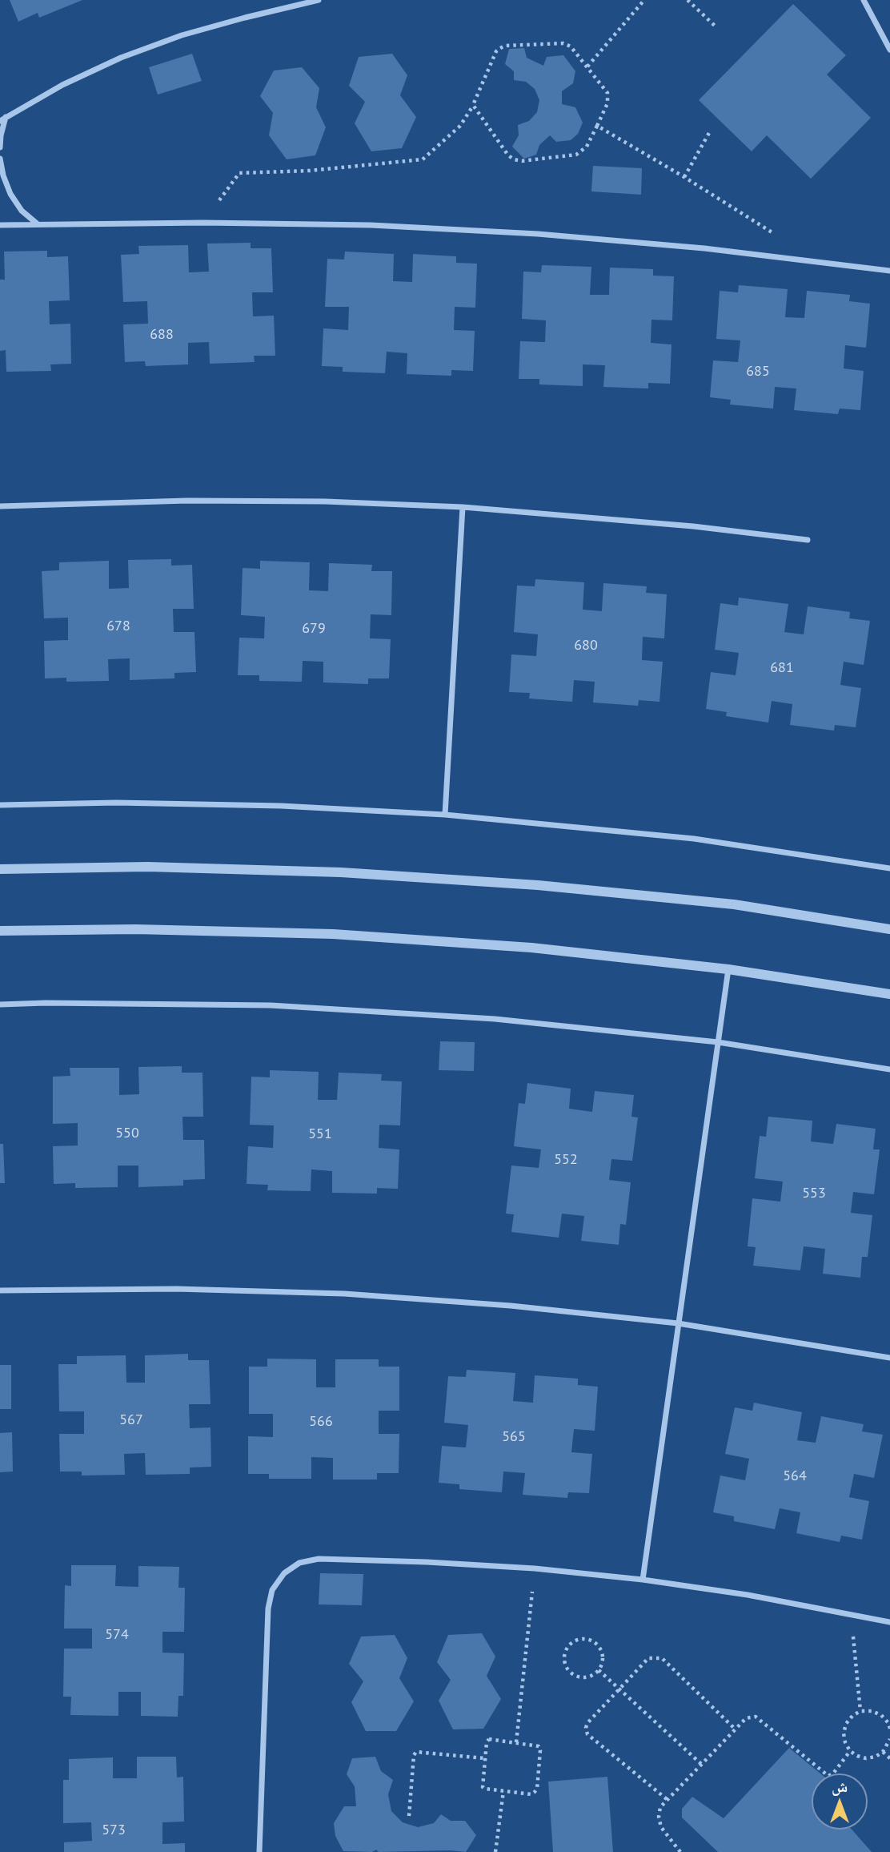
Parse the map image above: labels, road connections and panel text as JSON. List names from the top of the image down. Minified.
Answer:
{"house_numbers":["688","685","678","679","680","681","550","551","552","553","567","566","565","564","574","573"],"north":"top"}
